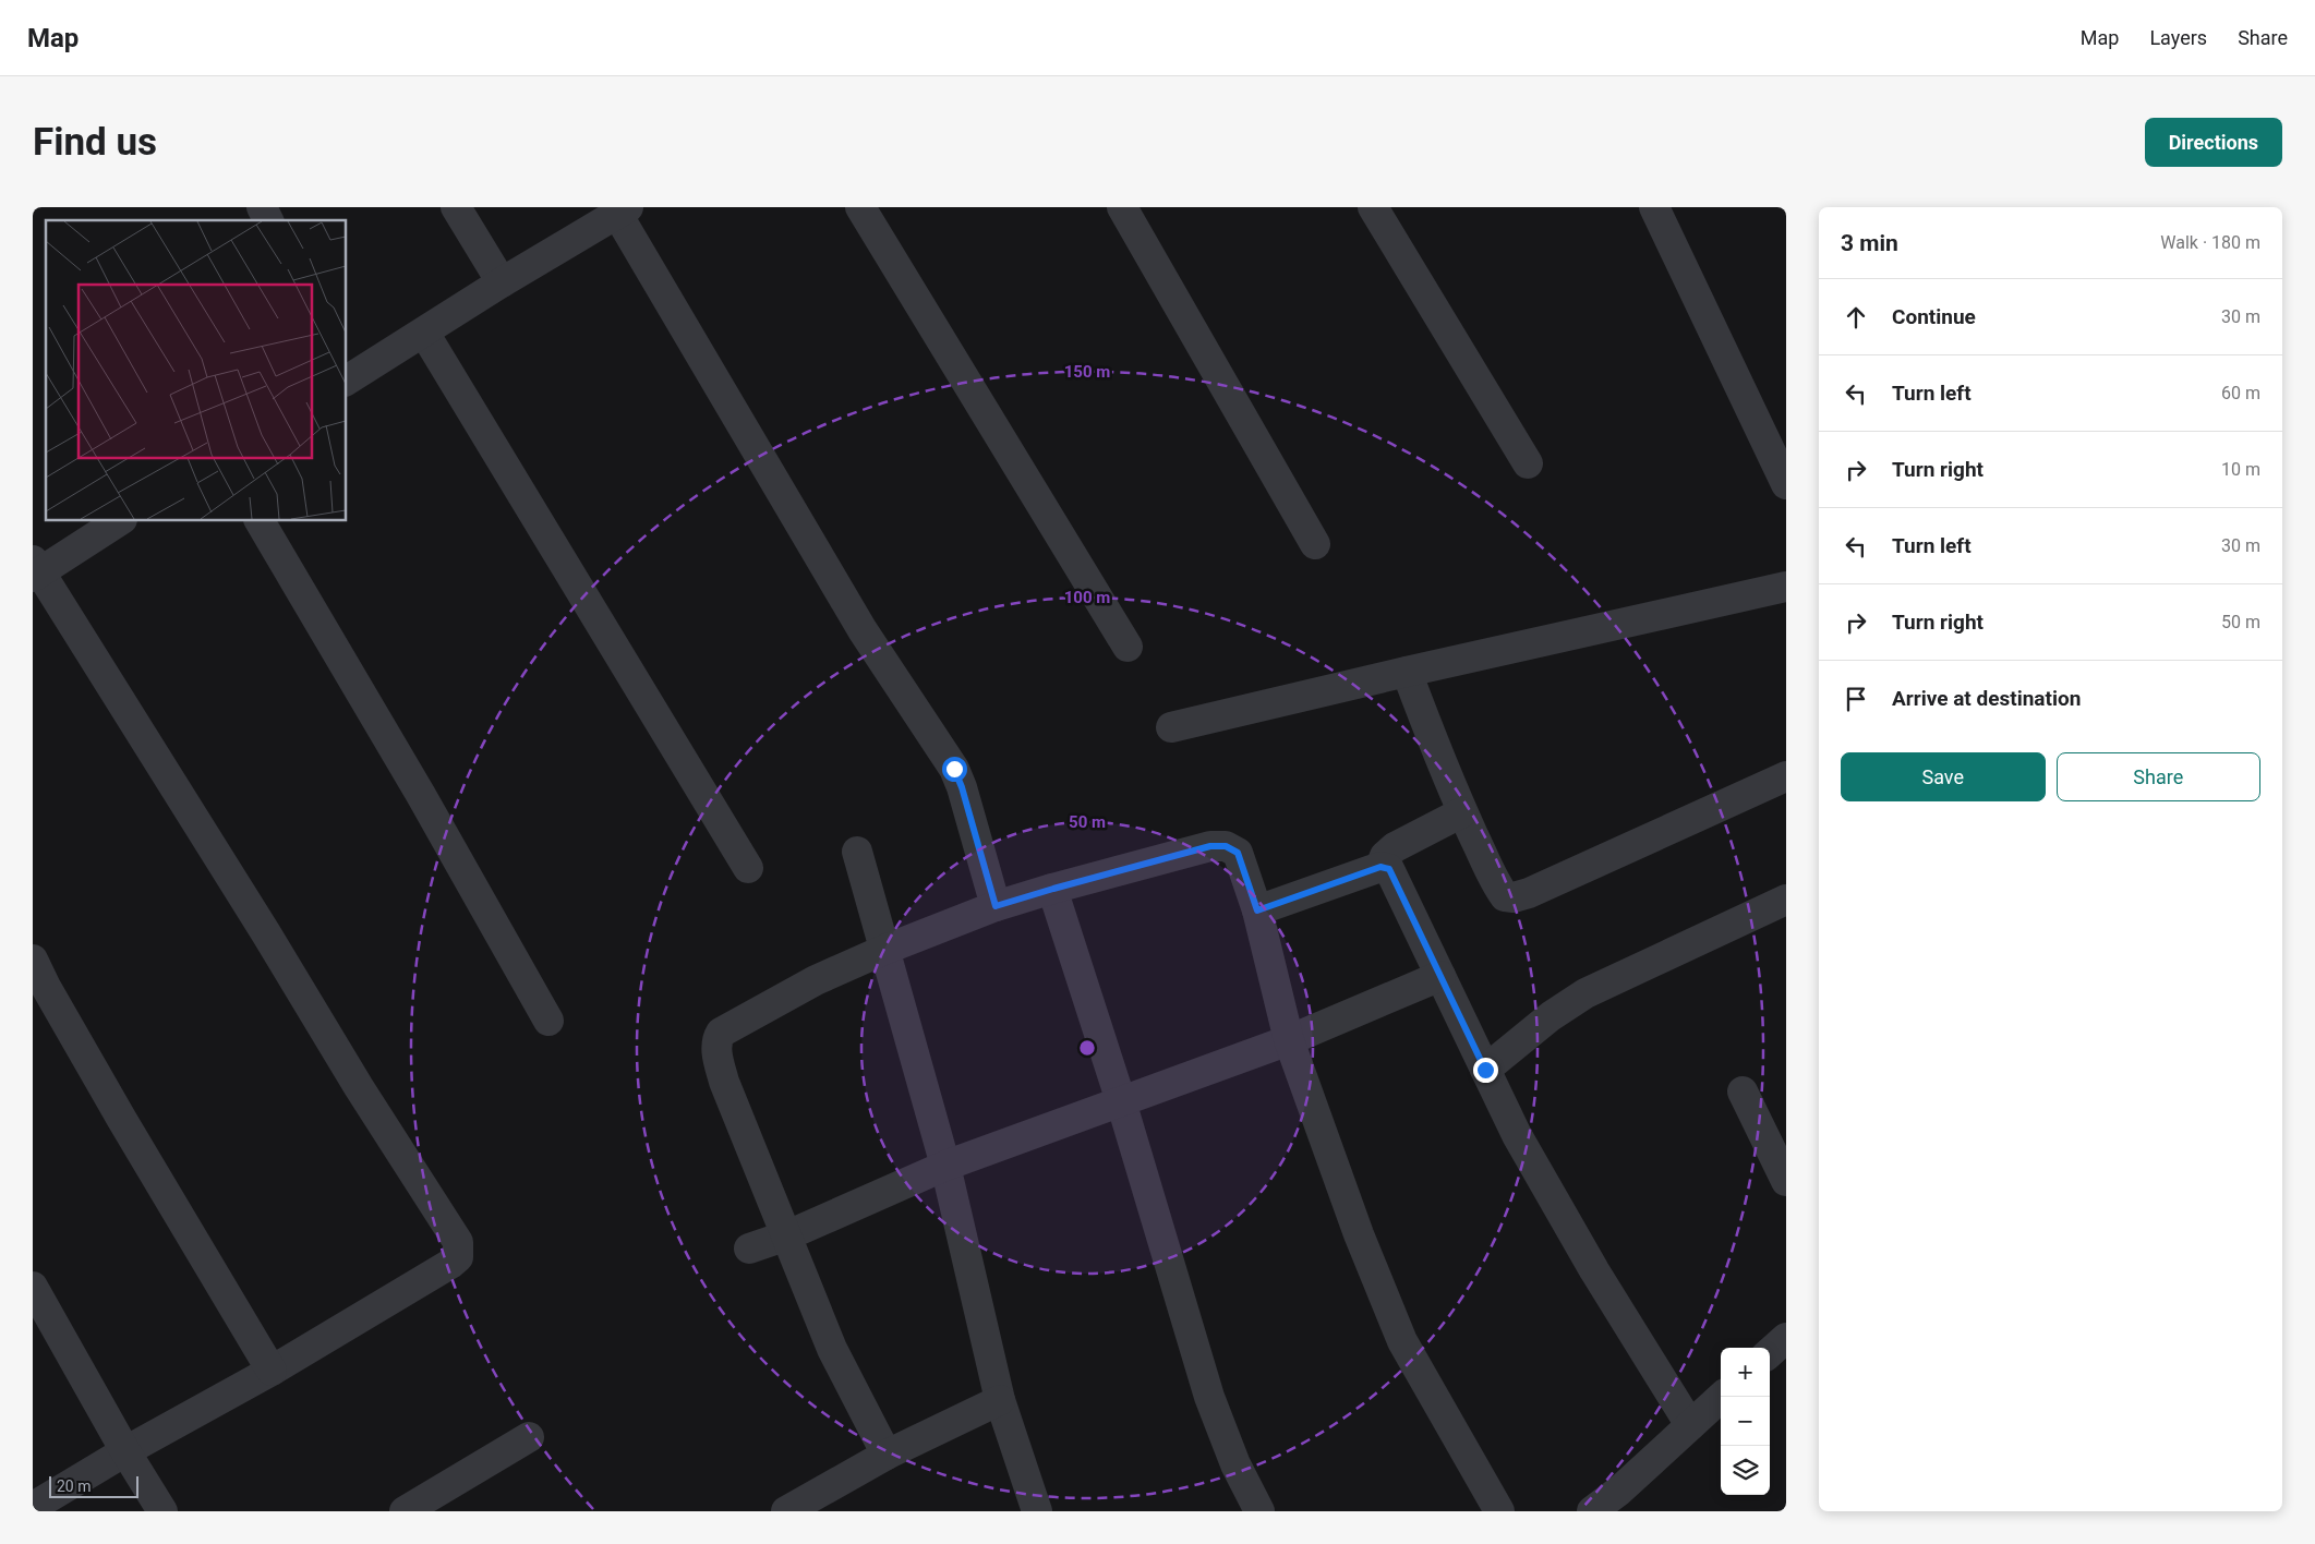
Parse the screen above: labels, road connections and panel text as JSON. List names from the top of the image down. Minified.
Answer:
{"scale_bar":"20 m","page":{"header":"Map","nav":["Map","Layers","Share"],"buttons":["Directions",["Save","Share"]],"title":"Find us","heading":["3 min","Walk · 180 m"],"list":[["Continue","30 m"],["Turn left","60 m"],["Turn right","10 m"],["Turn left","30 m"],["Turn right","50 m"],"Arrive at destination"],"map_buttons":["+","−"],"scale":"20 m"},"rings":["150 m","100 m","50 m"]}
